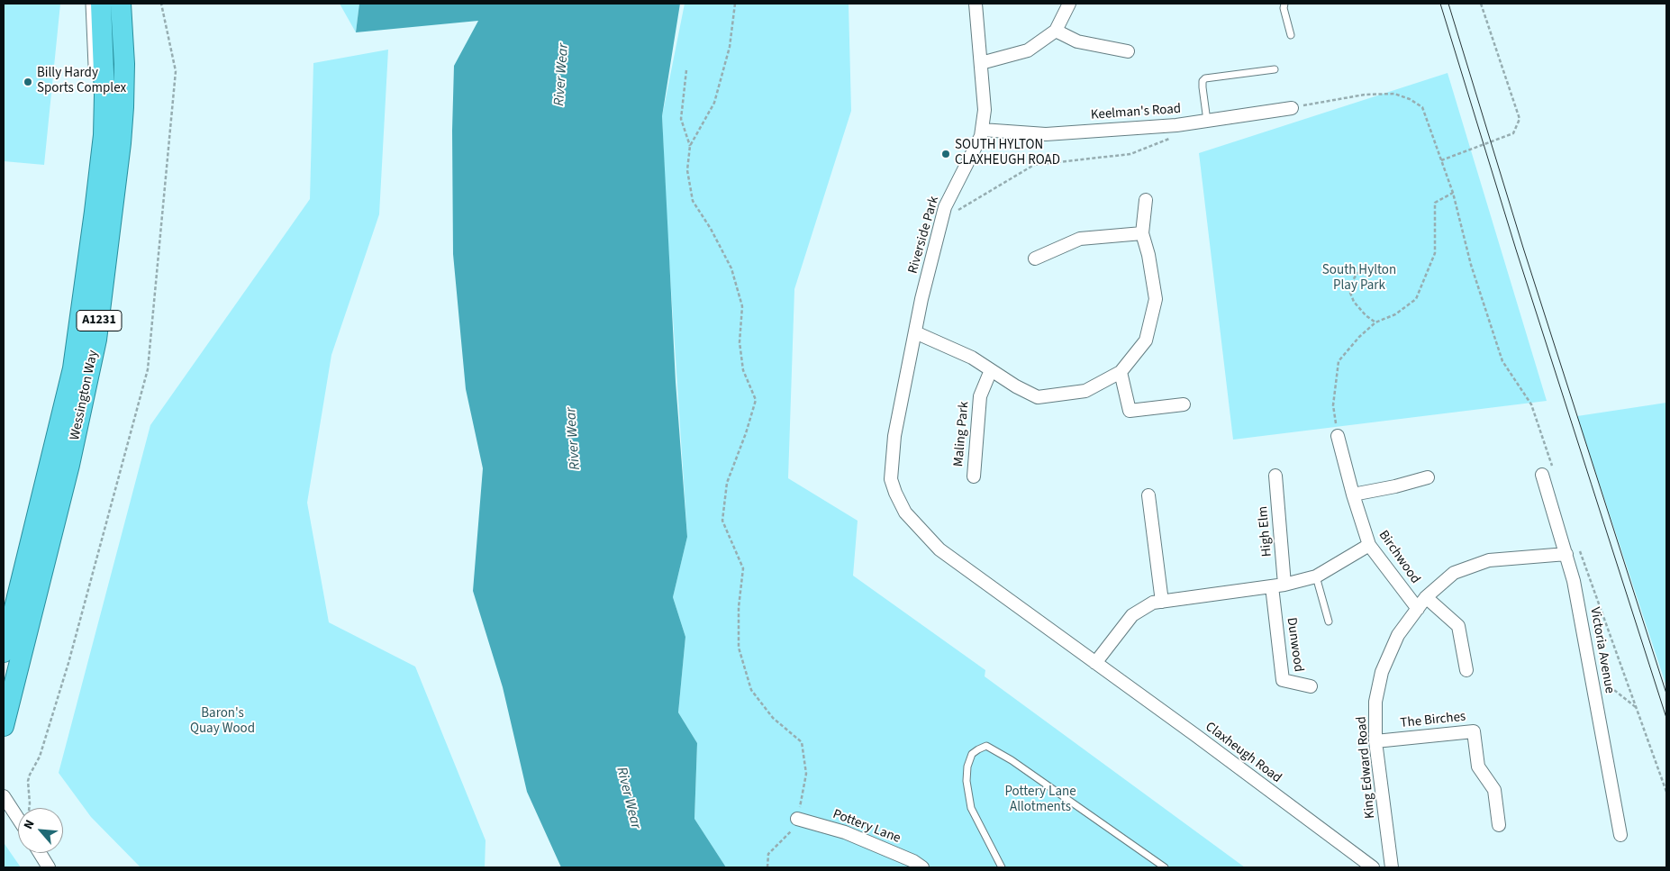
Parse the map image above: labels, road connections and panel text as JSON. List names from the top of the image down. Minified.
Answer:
{"streets":{"highway":["A1231","Wessington Way"],"street":["Keelman's Road","Riverside Park","Maling Park","High Elm","Birchwood","Dunwood","Victoria Avenue","The Birches","Claxheugh Road","King Edward Road","Pottery Lane"]},"crossings":[["Keelman's Road","Riverside Park"],["Riverside Park","Claxheugh Road"],["High Elm","Dunwood"],["Birchwood","King Edward Road"],["Victoria Avenue","King Edward Road"],["The Birches","King Edward Road"]],"water":["River Wear"],"parks":["South Hylton Play Park","Baron's Quay Wood","Pottery Lane Allotments"],"places":["Billy Hardy Sports Complex","SOUTH HYLTON CLAXHEUGH ROAD"],"north":"top left"}
